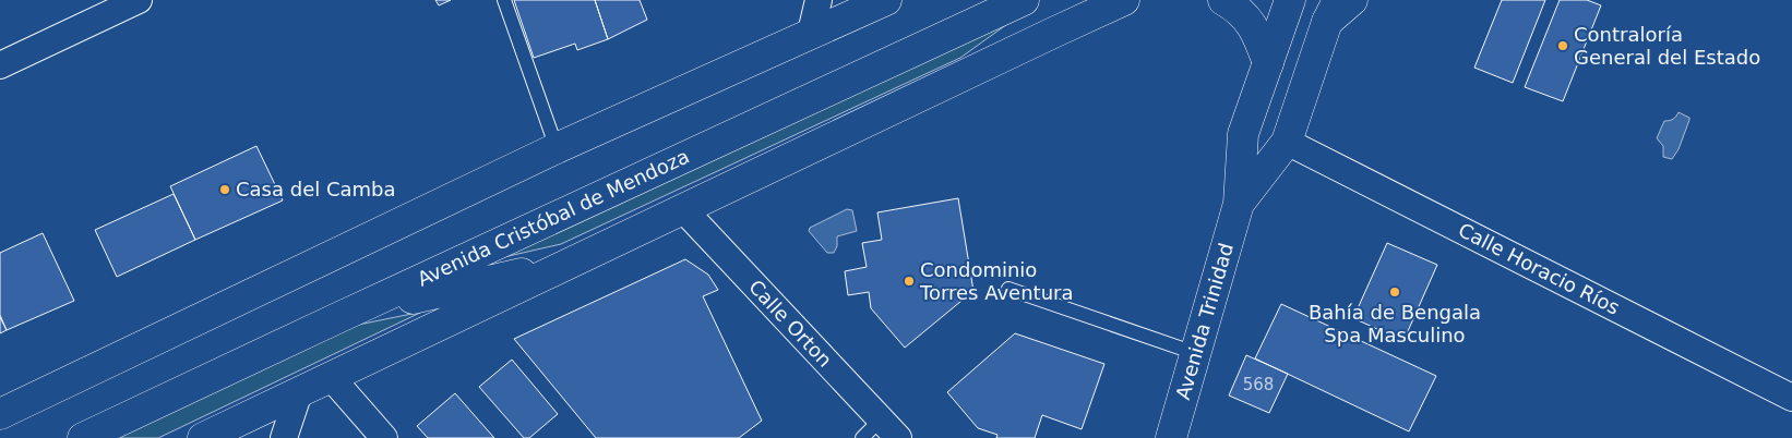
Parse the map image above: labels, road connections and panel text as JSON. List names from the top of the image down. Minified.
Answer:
{"streets":{"main road":["Avenida Cristóbal de Mendoza","Avenida Trinidad"],"street":["Calle Horacio Ríos","Calle Orton"]},"crossings":[["Calle Horacio Ríos","Avenida Trinidad"]],"places":["Contraloría General del Estado","Casa del Camba","Condominio Torres Aventura","Bahía de Bengala Spa Masculino"],"house_numbers":["568"]}
